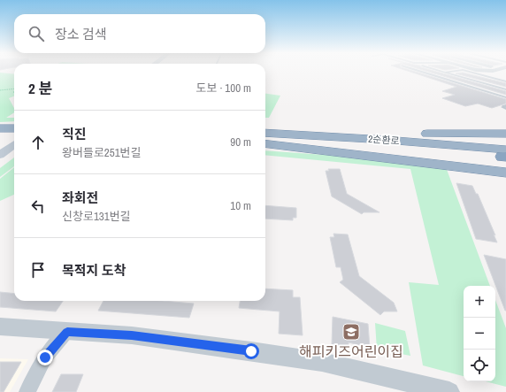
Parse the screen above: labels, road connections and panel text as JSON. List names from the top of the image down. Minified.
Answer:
{"streets":{"highway":["2순환로"]},"places":{"school or university":["해피키즈어린이집"]},"page":{"search":"장소 검색","heading":["2 분","도보 · 100 m"],"list":[["직진","왕버들로251번길","90 m"],["좌회전","신창로131번길","10 m"],"목적지 도착"],"map_buttons":["+","−"]}}
